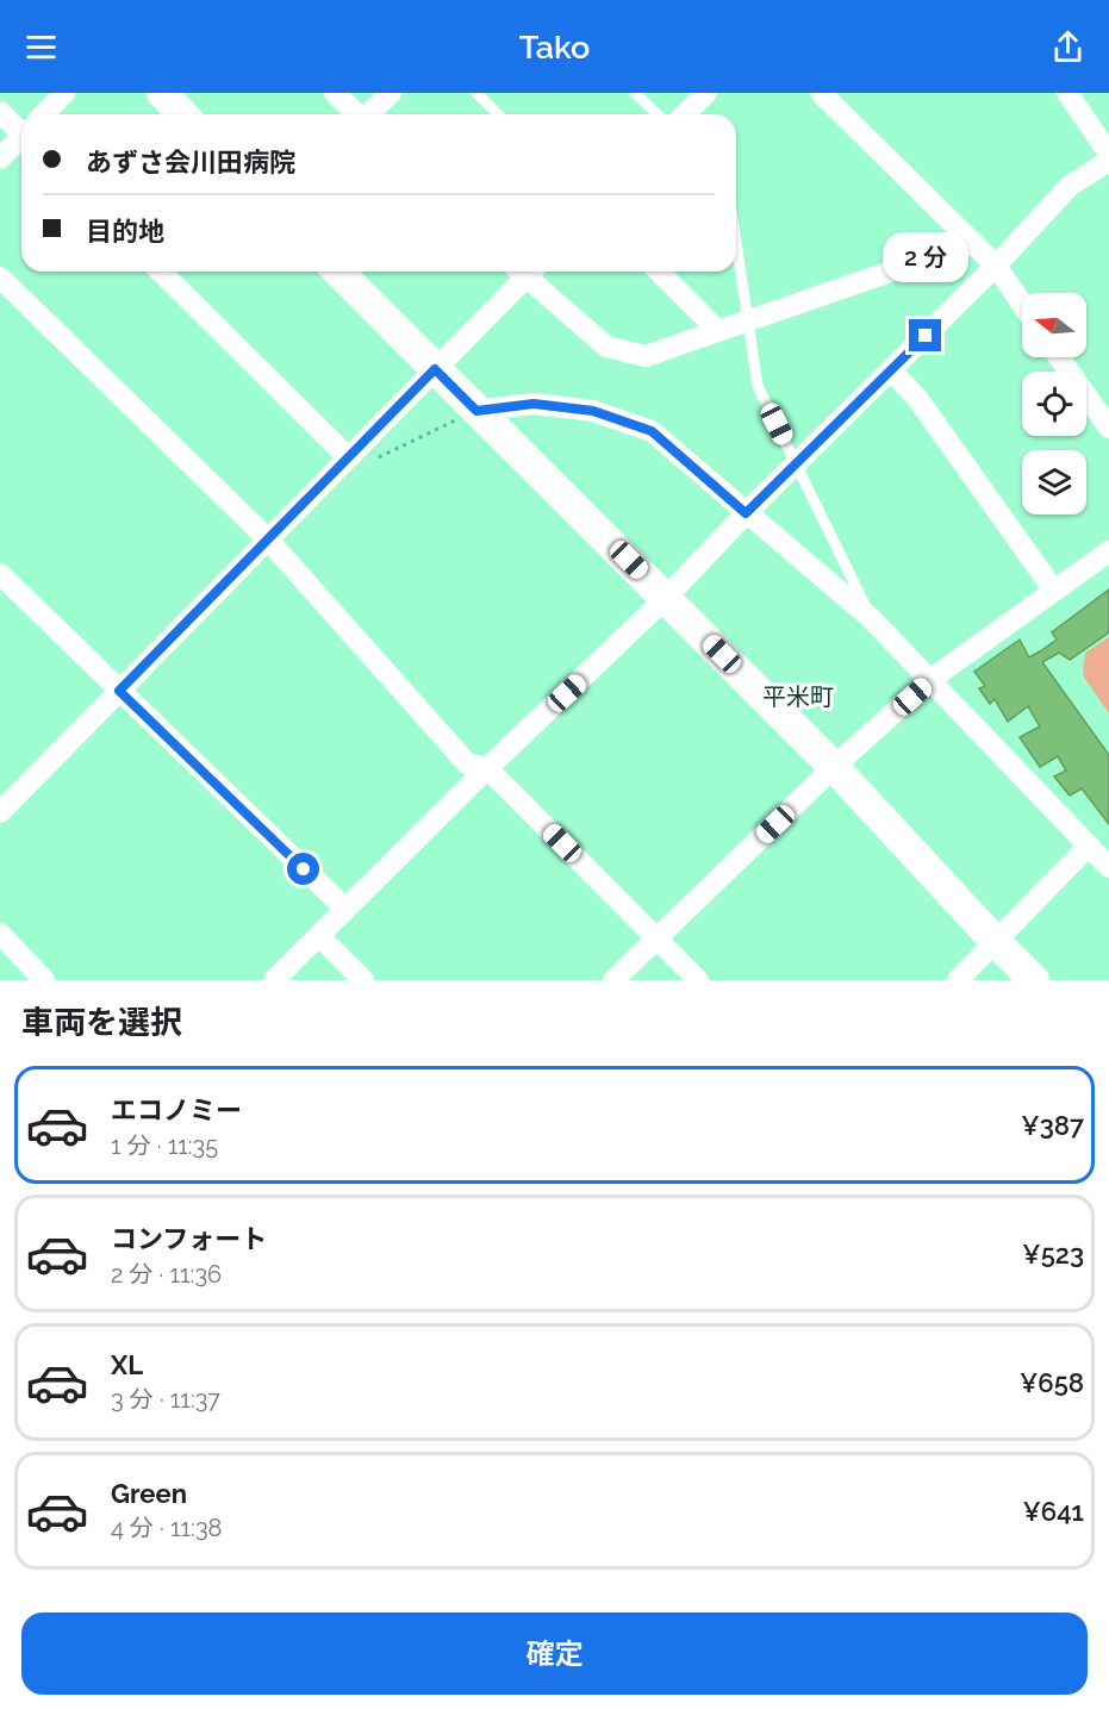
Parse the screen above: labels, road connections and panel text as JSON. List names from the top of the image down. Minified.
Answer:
{"districts":["平米町"],"north":"left","page":{"header":"Tako","banner":["あずさ会川田病院","目的地"],"bubble":"2 分","heading":"車両を選択","list":[{"name":"エコノミー","note":"1 分 · 11:35","value":"¥387"},{"name":"コンフォート","note":"2 分 · 11:36","value":"¥523"},{"name":"XL","note":"3 分 · 11:37","value":"¥658"},{"name":"Green","note":"4 分 · 11:38","value":"¥641"}],"buttons":"確定"}}
